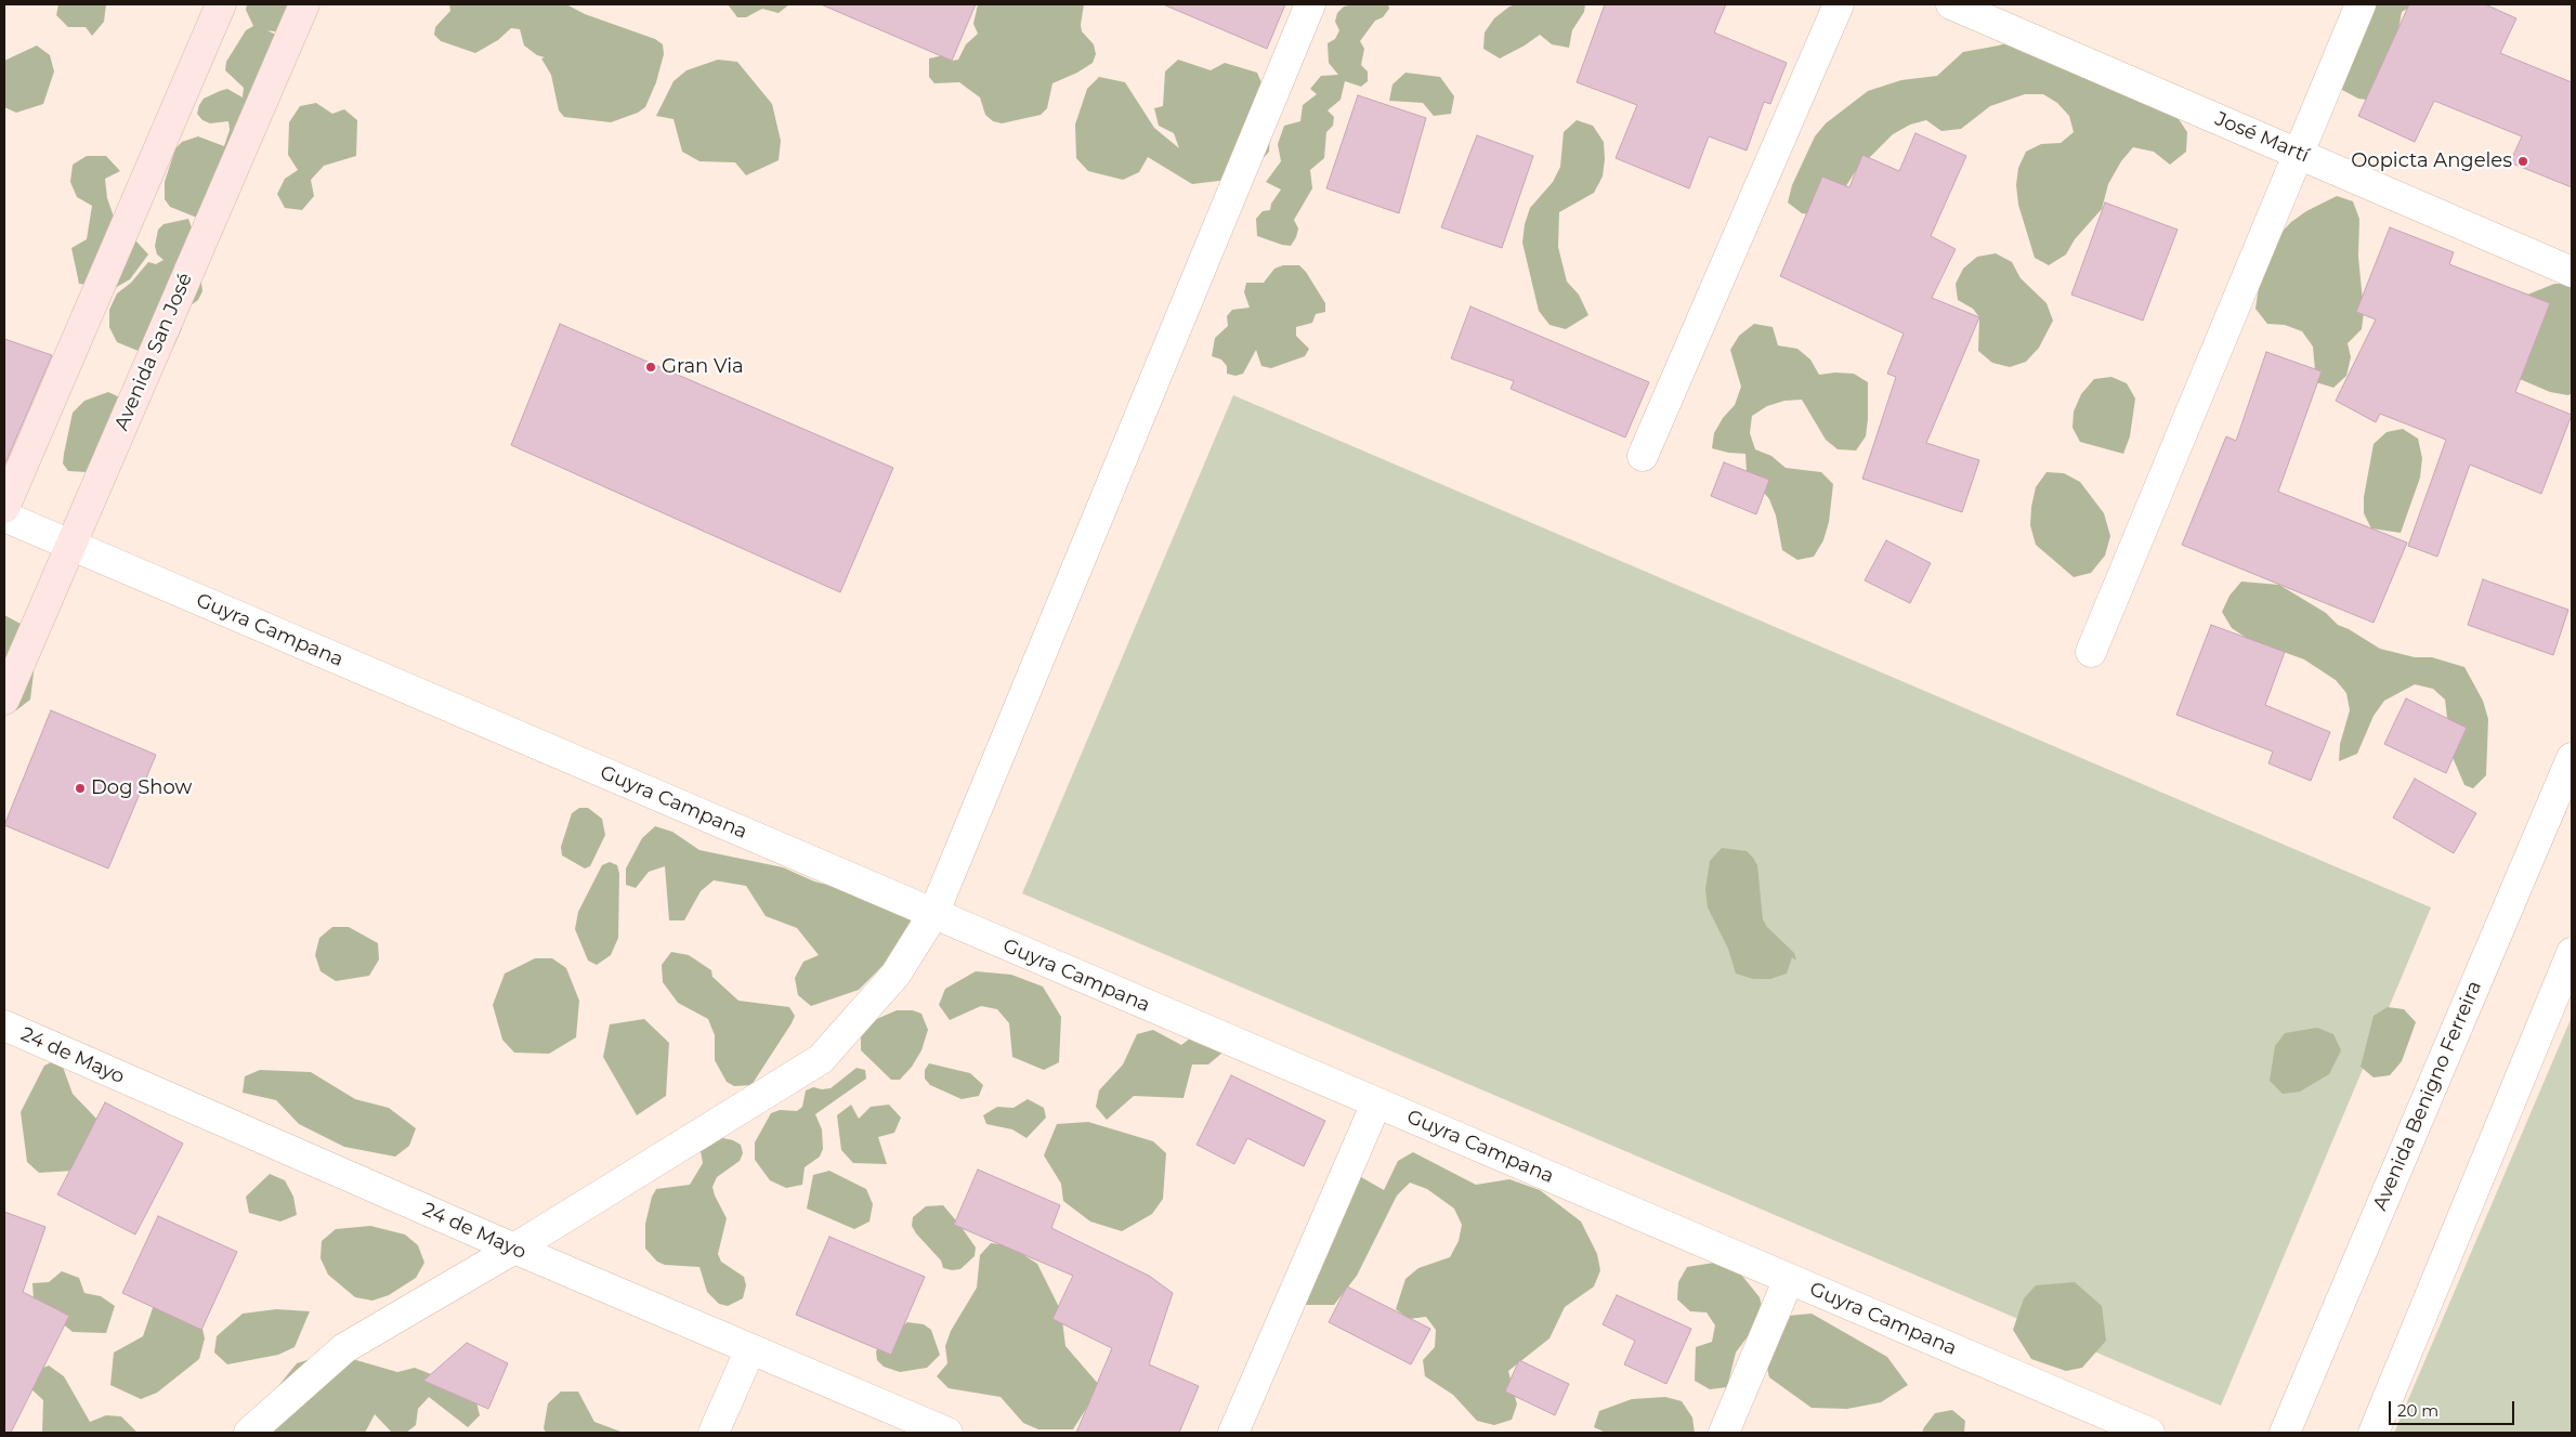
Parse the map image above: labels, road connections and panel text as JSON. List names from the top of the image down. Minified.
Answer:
{"streets":{"street":["José Martí","Avenida San José","Guyra Campana","24 de Mayo","Avenida Benigno Ferreira"]},"crossings":[["Avenida San José","Guyra Campana"]],"places":["Oopicta Angeles","Gran Via","Dog Show"],"scale_bar":"20 m"}
